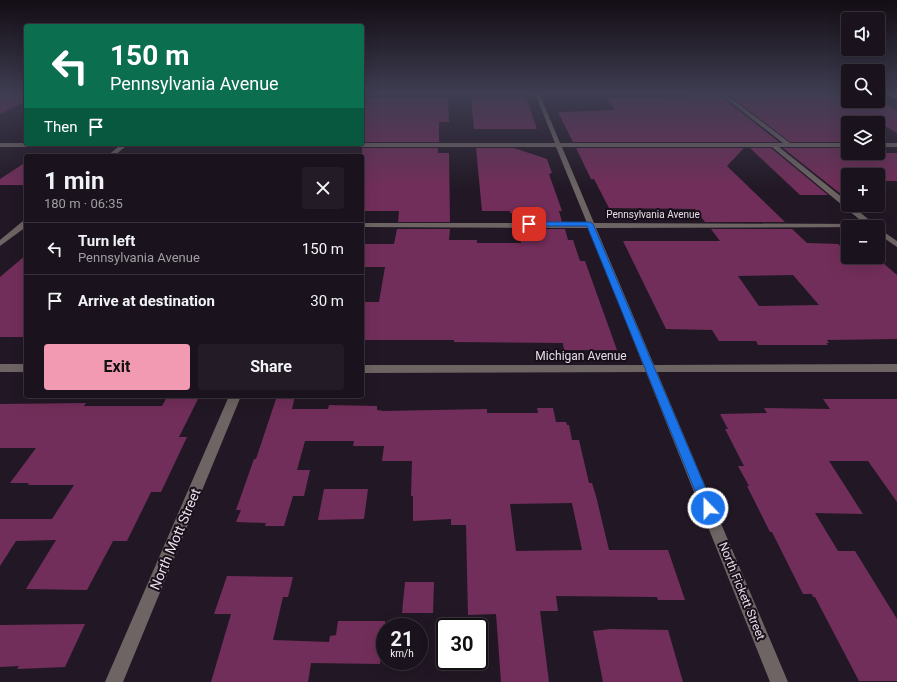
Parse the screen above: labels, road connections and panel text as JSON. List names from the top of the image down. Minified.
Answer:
{"streets":{"street":["Pennsylvania Avenue","Michigan Avenue","North Mott Street","North Fickett Street"]},"crossings":[["Pennsylvania Avenue","North Fickett Street"],["Michigan Avenue","North Fickett Street"]],"page":{"map_buttons":["+","−"],"turn":["150 m","Pennsylvania Avenue"],"then":"Then","heading":["1 min","180 m · 06:35"],"list":[{"name":"Turn left","note":"Pennsylvania Avenue","value":"150 m"},{"name":"Arrive at destination","value":"30 m"}],"buttons":["Exit","Share"],"speed":"21 km/h","limit":"30"}}
